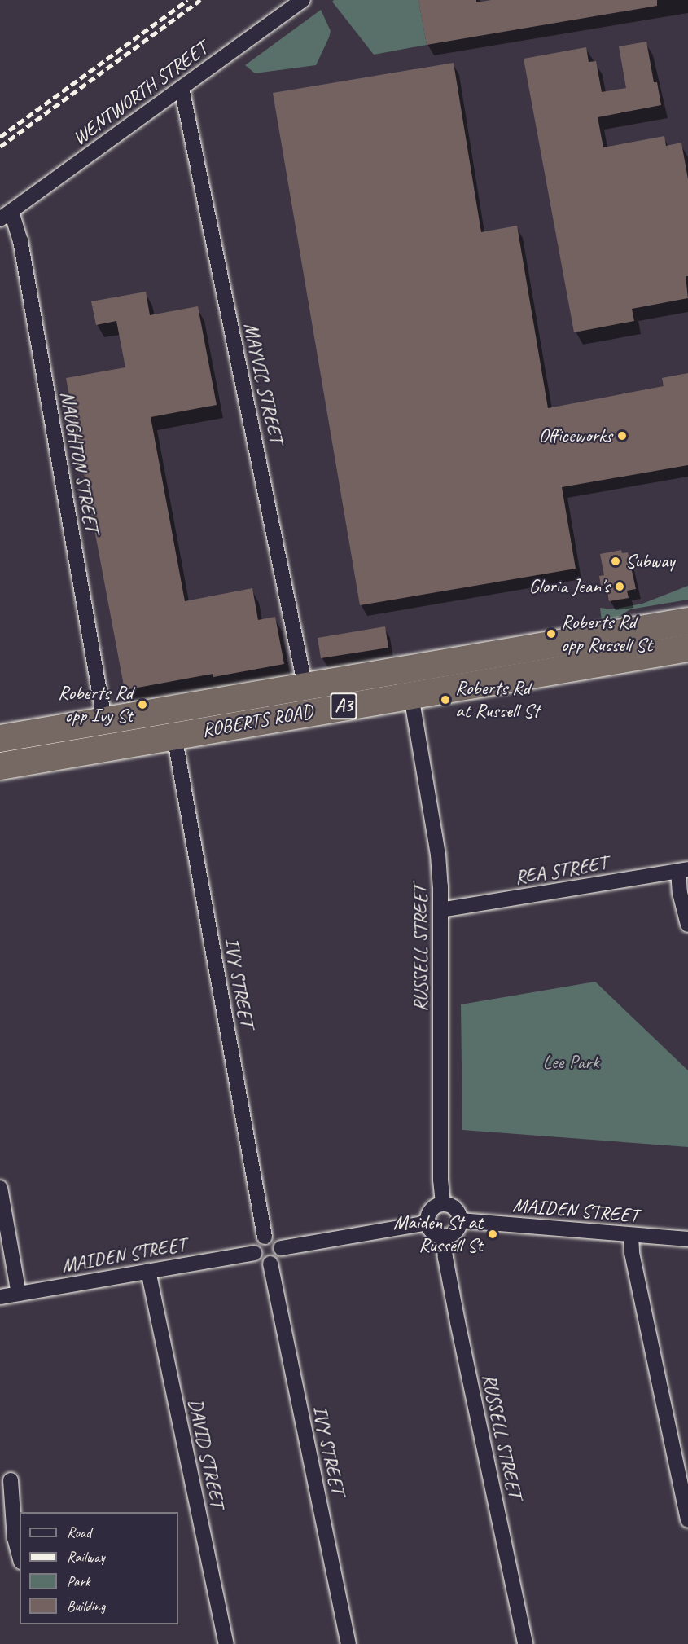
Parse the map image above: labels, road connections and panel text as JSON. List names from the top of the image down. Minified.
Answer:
{"streets":{"highway":["A3","ROBERTS ROAD"],"street":["WENTWORTH STREET","MAYVIC STREET","NAUGHTON STREET","REA STREET","RUSSELL STREET","IVY STREET","MAIDEN STREET","DAVID STREET"]},"crossings":[["WENTWORTH STREET","MAYVIC STREET"],["WENTWORTH STREET","NAUGHTON STREET"],["MAYVIC STREET","ROBERTS ROAD"],["NAUGHTON STREET","ROBERTS ROAD"],["ROBERTS ROAD","RUSSELL STREET"],["ROBERTS ROAD","IVY STREET"],["REA STREET","RUSSELL STREET"],["RUSSELL STREET","MAIDEN STREET"],["IVY STREET","MAIDEN STREET"],["MAIDEN STREET","DAVID STREET"]],"parks":["Lee Park"],"places":["Officeworks","Subway","Gloria Jean's","Roberts Rd opp Russell St","Roberts Rd at Russell St","Roberts Rd opp Ivy St","Maiden St at Russell St"],"legend":["Road","Railway","Park","Building"]}
